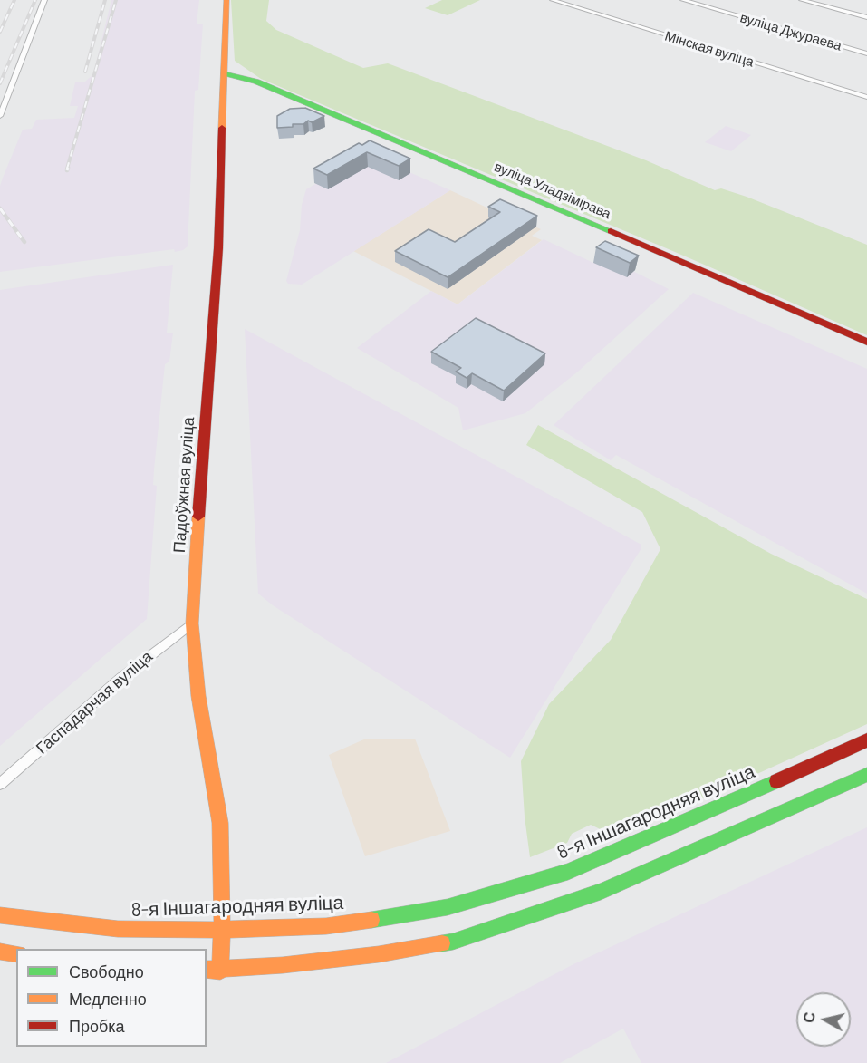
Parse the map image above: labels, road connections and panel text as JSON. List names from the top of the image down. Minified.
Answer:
{"streets":{"main road":["вуліца Уладзімірава","Падоўжная вуліца","8-я Іншагародняя вуліца"],"street":["вуліца Джураева","Мінская вуліца","Гаспадарчая вуліца"]},"crossings":[["вуліца Уладзімірава","Падоўжная вуліца"],["Падоўжная вуліца","Гаспадарчая вуліца"],["Падоўжная вуліца","8-я Іншагародняя вуліца"]],"legend":["Свободно","Медленно","Пробка"],"north":"left"}
